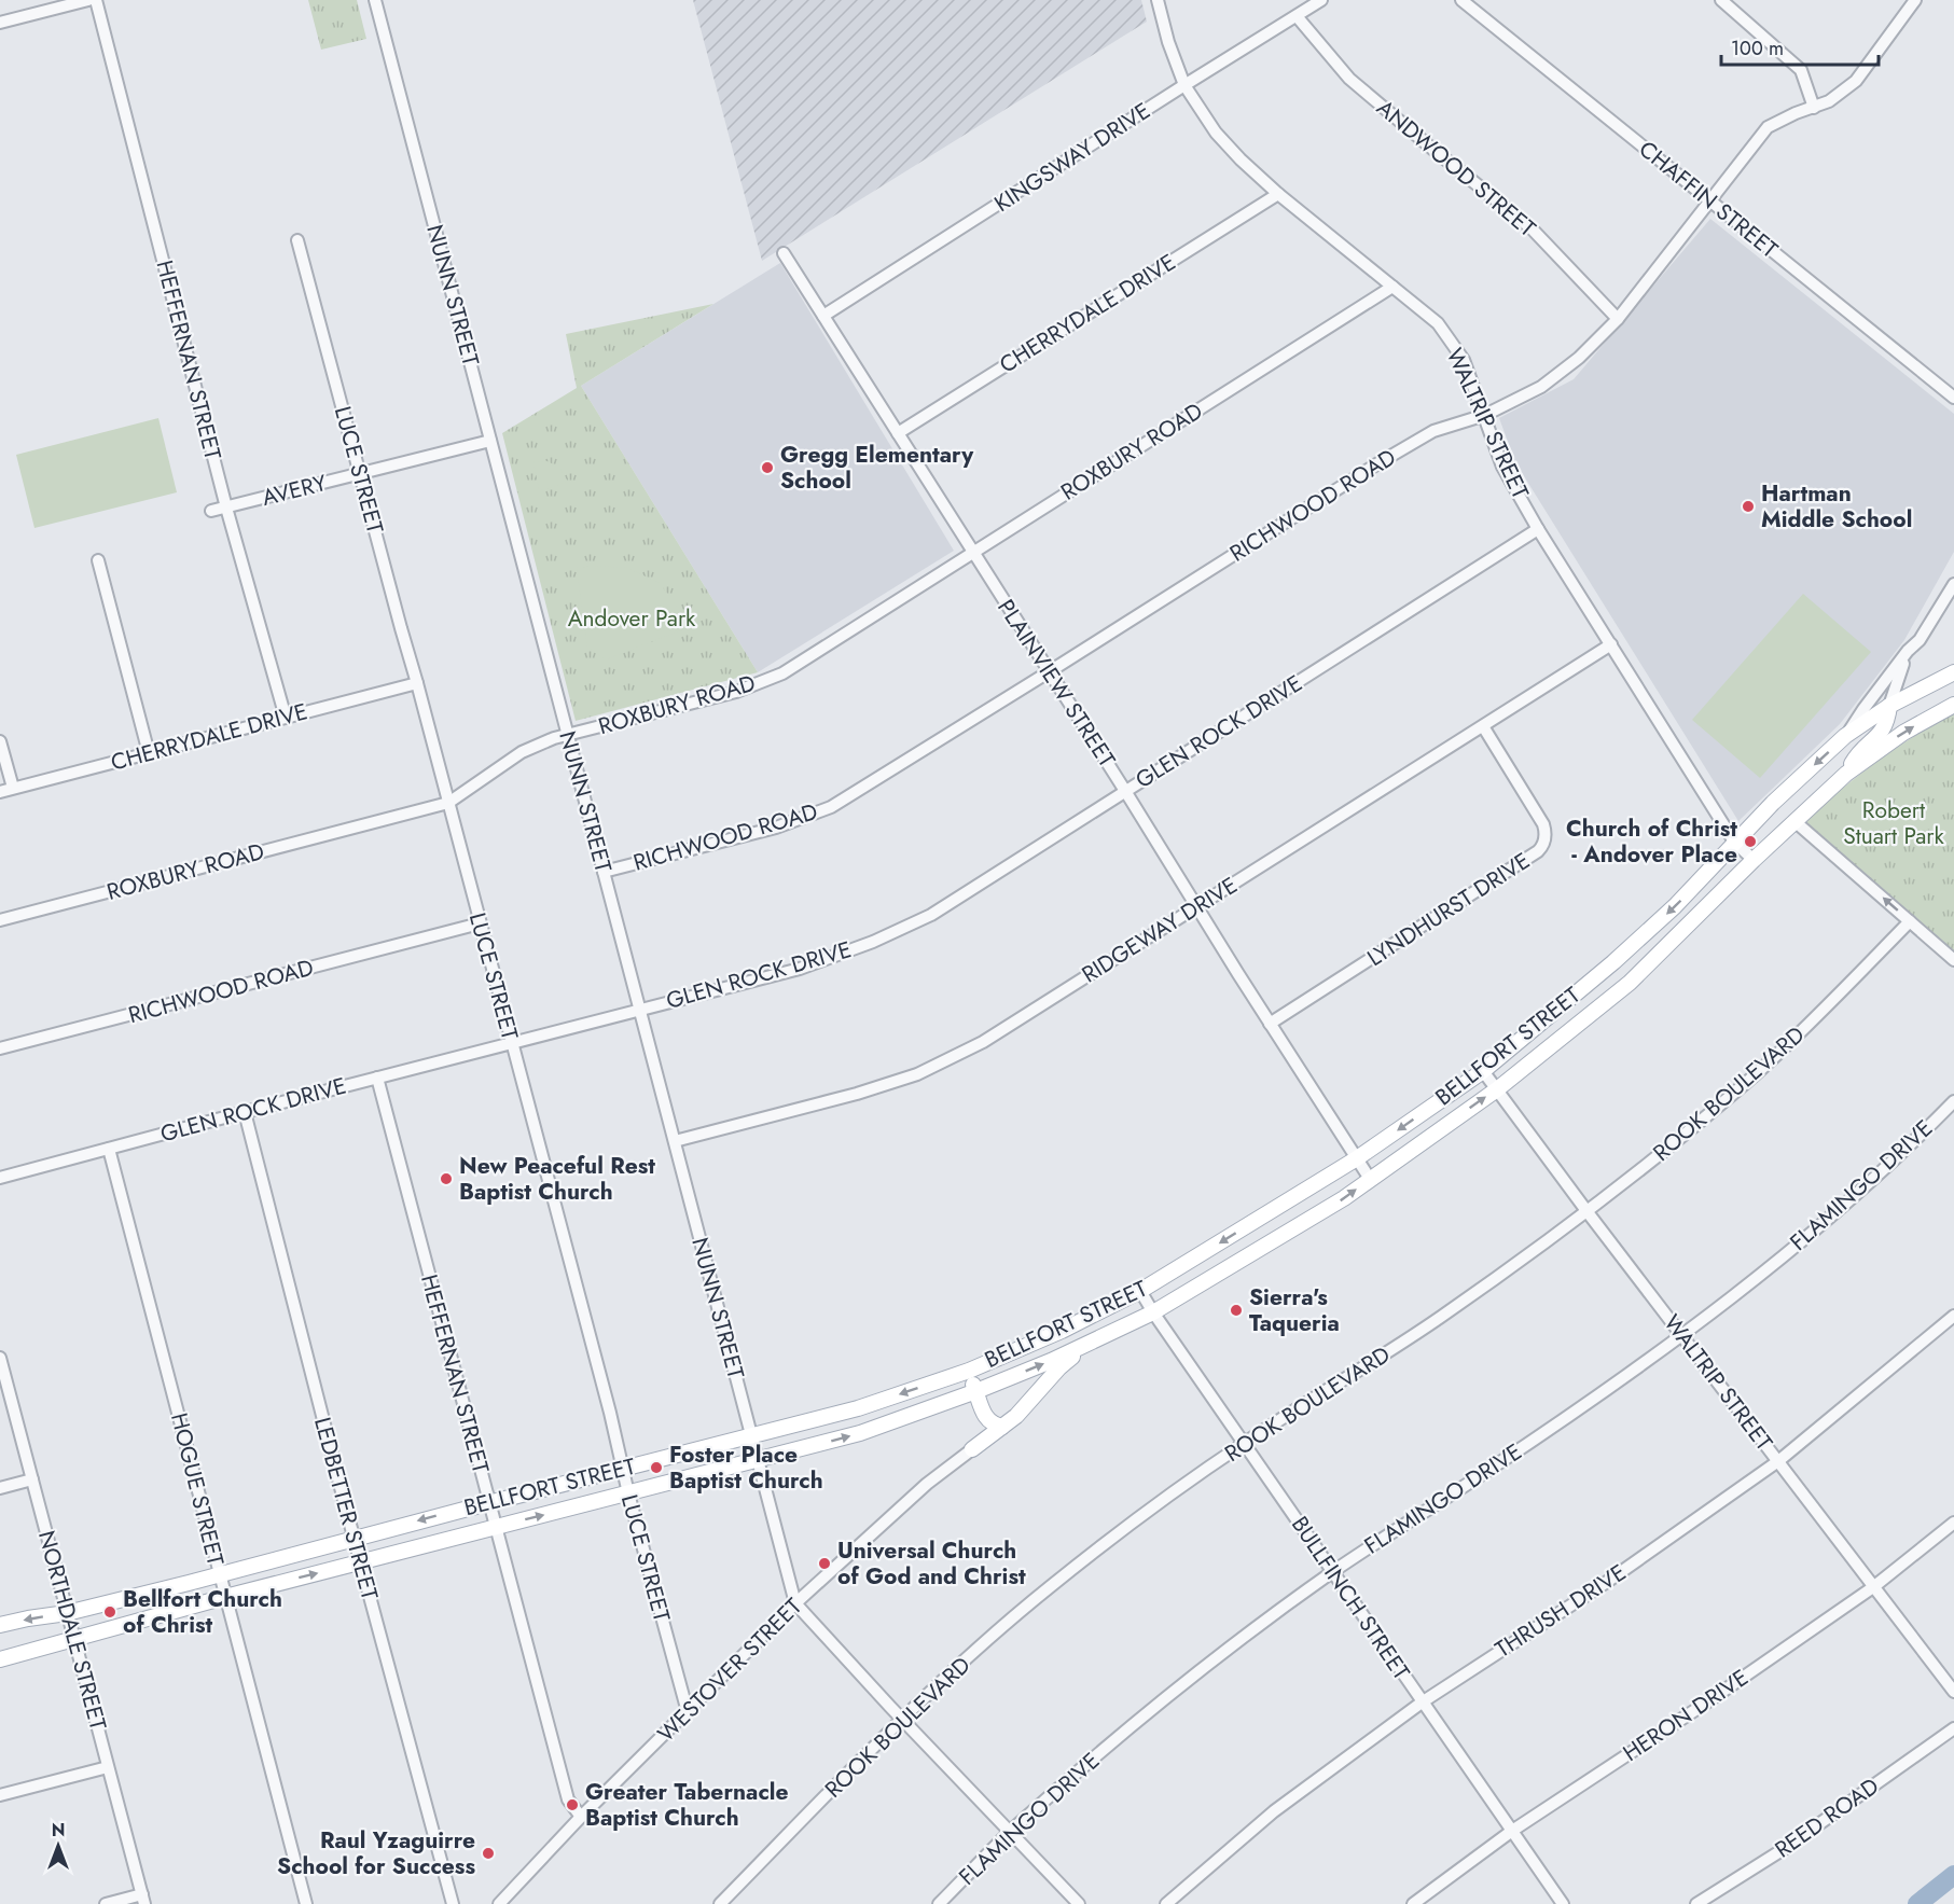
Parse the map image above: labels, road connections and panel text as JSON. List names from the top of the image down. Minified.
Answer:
{"streets":{"main road":["BELLFORT STREET"],"street":["KINGSWAY DRIVE","ANDWOOD STREET","CHAFFIN STREET","NUNN STREET","CHERRYDALE DRIVE","HEFFERNAN STREET","WALTRIP STREET","ROXBURY ROAD","LUCE STREET","AVERY","RICHWOOD ROAD","PLAINVIEW STREET","GLEN ROCK DRIVE","LYNDHURST DRIVE","RIDGEWAY DRIVE","ROOK BOULEVARD","FLAMINGO DRIVE","HOGUE STREET","LEDBETTER STREET","BULLFINCH STREET","THRUSH DRIVE","NORTHDALE STREET","WESTOVER STREET","HERON DRIVE","REED ROAD"]},"crossings":[["KINGSWAY DRIVE","ANDWOOD STREET"],["KINGSWAY DRIVE","WALTRIP STREET"],["KINGSWAY DRIVE","PLAINVIEW STREET"],["ANDWOOD STREET","RICHWOOD ROAD"],["CHAFFIN STREET","RICHWOOD ROAD"],["NUNN STREET","ROXBURY ROAD"],["NUNN STREET","AVERY"],["NUNN STREET","RICHWOOD ROAD"],["NUNN STREET","GLEN ROCK DRIVE"],["NUNN STREET","RIDGEWAY DRIVE"],["NUNN STREET","BELLFORT STREET"],["NUNN STREET","WESTOVER STREET"],["CHERRYDALE DRIVE","HEFFERNAN STREET"],["CHERRYDALE DRIVE","WALTRIP STREET"],["CHERRYDALE DRIVE","LUCE STREET"],["CHERRYDALE DRIVE","PLAINVIEW STREET"],["HEFFERNAN STREET","AVERY"],["HEFFERNAN STREET","GLEN ROCK DRIVE"],["HEFFERNAN STREET","BELLFORT STREET"],["HEFFERNAN STREET","WESTOVER STREET"],["WALTRIP STREET","ROXBURY ROAD"],["WALTRIP STREET","RICHWOOD ROAD"],["WALTRIP STREET","GLEN ROCK DRIVE"],["WALTRIP STREET","RIDGEWAY DRIVE"],["WALTRIP STREET","BELLFORT STREET"],["WALTRIP STREET","ROOK BOULEVARD"],["WALTRIP STREET","FLAMINGO DRIVE"],["WALTRIP STREET","THRUSH DRIVE"],["WALTRIP STREET","HERON DRIVE"],["ROXBURY ROAD","LUCE STREET"],["ROXBURY ROAD","PLAINVIEW STREET"],["LUCE STREET","AVERY"],["LUCE STREET","RICHWOOD ROAD"],["LUCE STREET","GLEN ROCK DRIVE"],["LUCE STREET","BELLFORT STREET"],["LUCE STREET","WESTOVER STREET"],["RICHWOOD ROAD","PLAINVIEW STREET"],["PLAINVIEW STREET","GLEN ROCK DRIVE"],["PLAINVIEW STREET","LYNDHURST DRIVE"],["PLAINVIEW STREET","RIDGEWAY DRIVE"],["PLAINVIEW STREET","BELLFORT STREET"],["GLEN ROCK DRIVE","HOGUE STREET"],["GLEN ROCK DRIVE","LEDBETTER STREET"],["LYNDHURST DRIVE","RIDGEWAY DRIVE"],["BELLFORT STREET","HOGUE STREET"],["BELLFORT STREET","LEDBETTER STREET"],["BELLFORT STREET","BULLFINCH STREET"],["BELLFORT STREET","NORTHDALE STREET"],["ROOK BOULEVARD","BULLFINCH STREET"],["FLAMINGO DRIVE","BULLFINCH STREET"],["BULLFINCH STREET","THRUSH DRIVE"],["BULLFINCH STREET","HERON DRIVE"]],"parks":["Andover Park","Robert Stuart Park"],"places":["Gregg Elementary School","Hartman Middle School","Church of Christ - Andover Place","New Peaceful Rest Baptist Church","Sierra's Taqueria","Foster Place Baptist Church","Universal Church of God and Christ","Bellfort Church of Christ","Greater Tabernacle Baptist Church","Raul Yzaguirre School for Success"],"scale_bar":"100 m","north":"top"}
